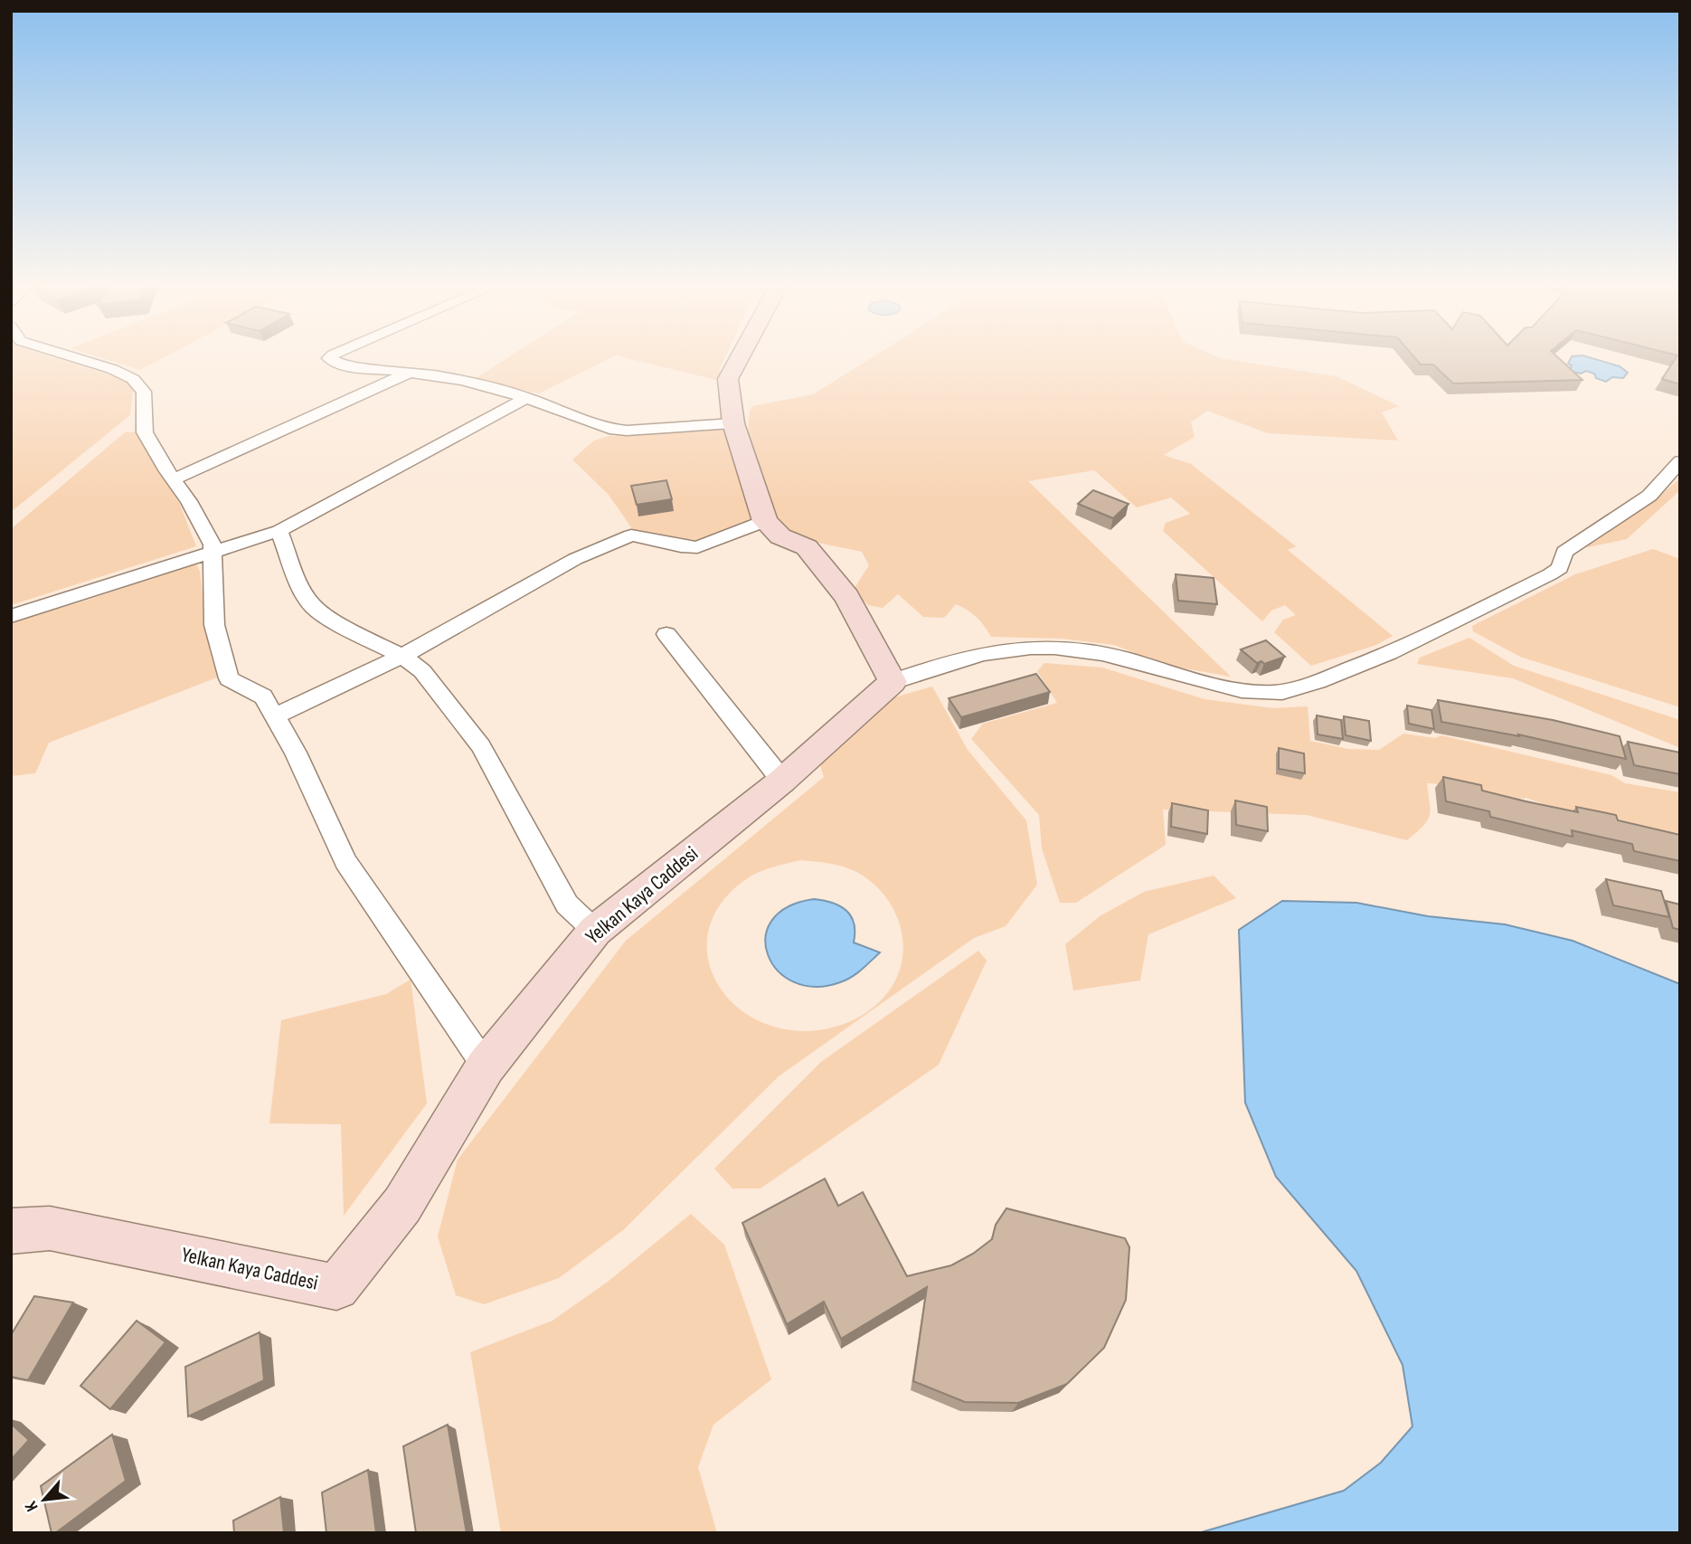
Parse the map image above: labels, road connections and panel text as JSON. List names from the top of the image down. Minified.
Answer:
{"streets":{"street":["Yelkan Kaya Caddesi"]},"north":"bottom left"}
